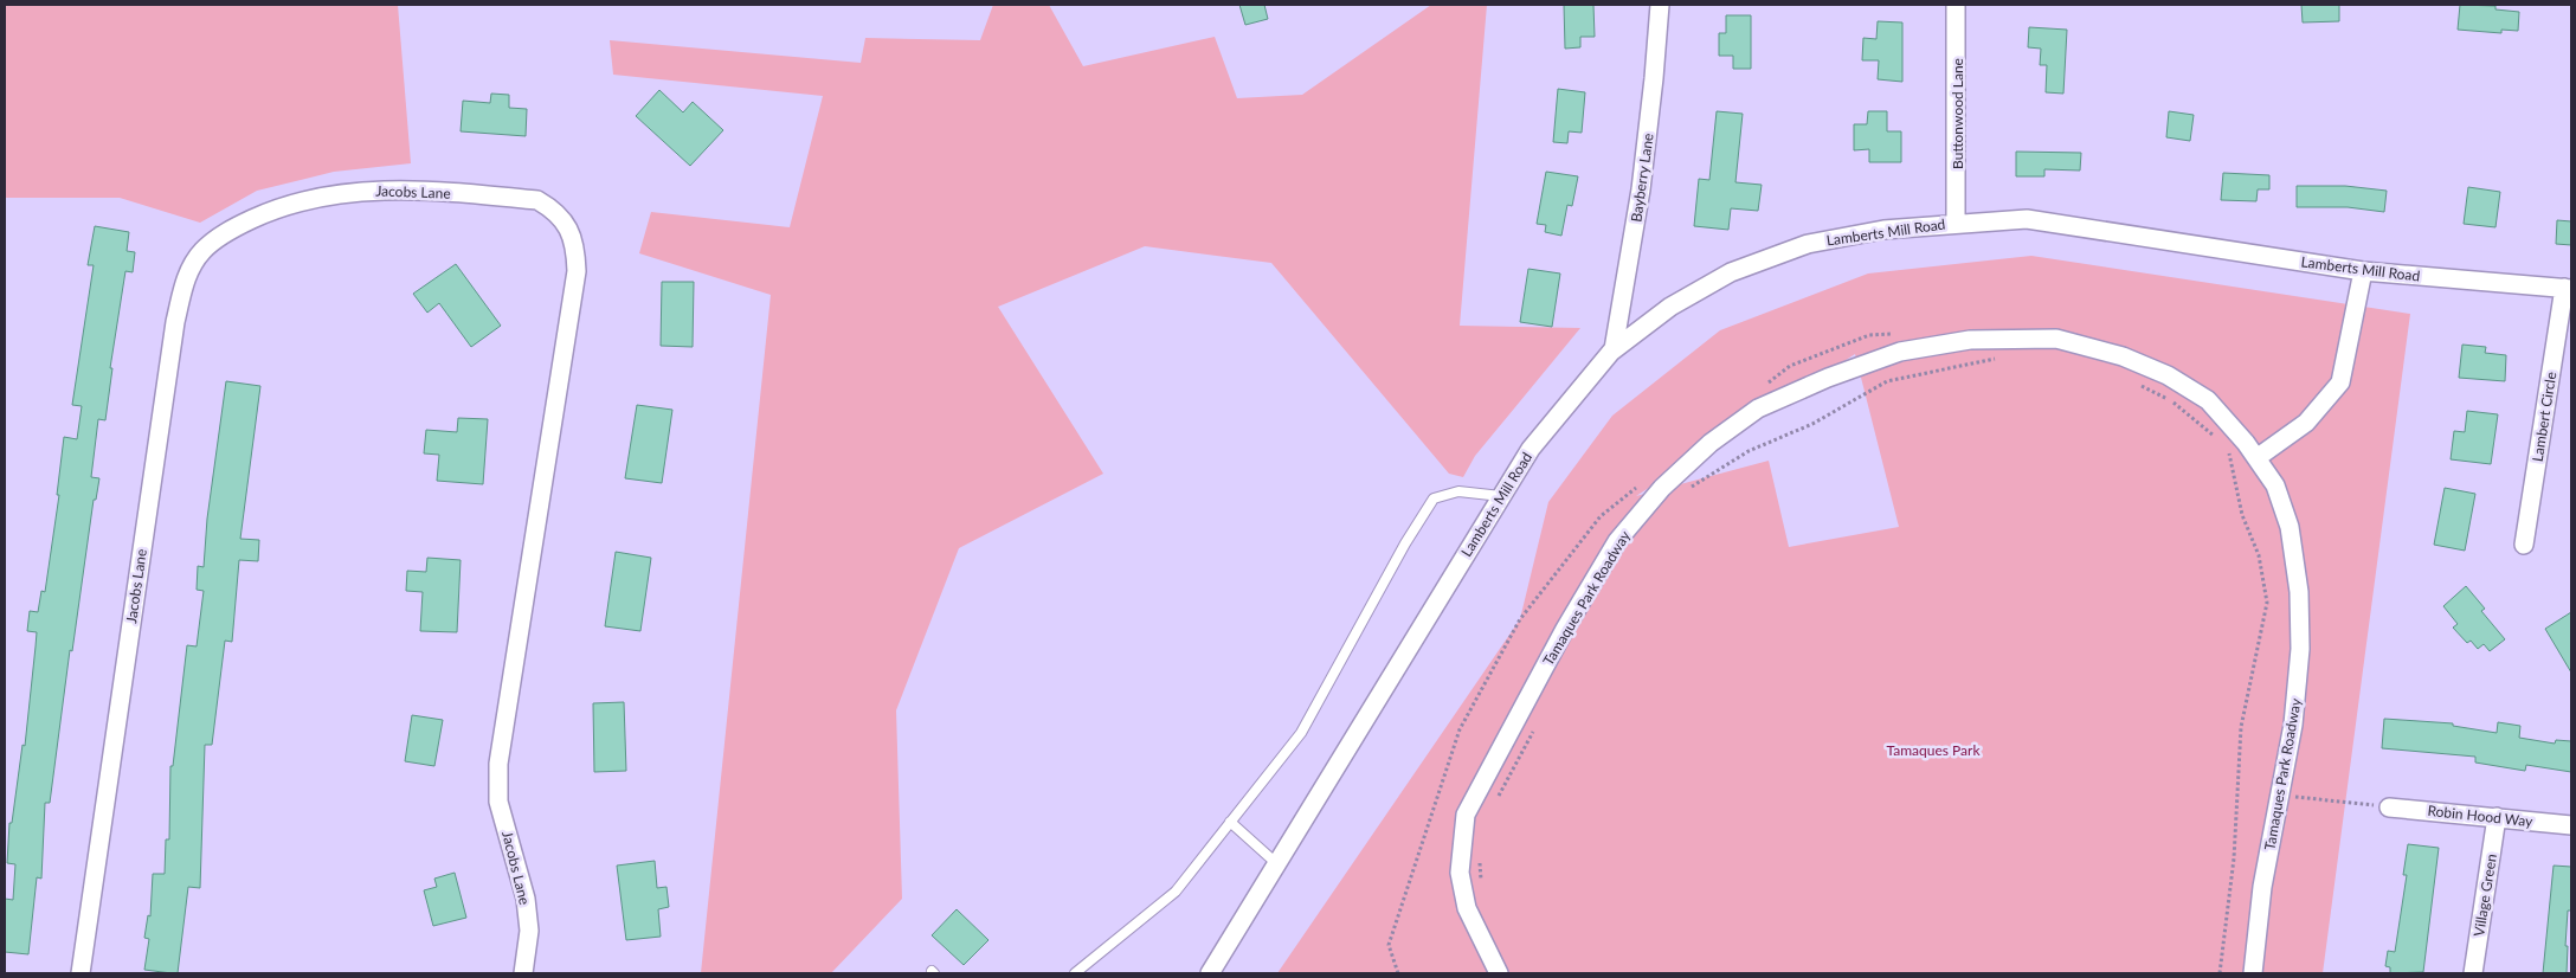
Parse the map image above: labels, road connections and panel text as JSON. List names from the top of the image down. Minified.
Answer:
{"streets":{"street":["Buttonwood Lane","Bayberry Lane","Jacobs Lane","Lamberts Mill Road","Lambert Circle","Tamaques Park Roadway","Robin Hood Way","Village Green"]},"crossings":[["Buttonwood Lane","Lamberts Mill Road"],["Bayberry Lane","Lamberts Mill Road"],["Lamberts Mill Road","Lambert Circle"],["Robin Hood Way","Village Green"]],"parks":["Tamaques Park"]}
